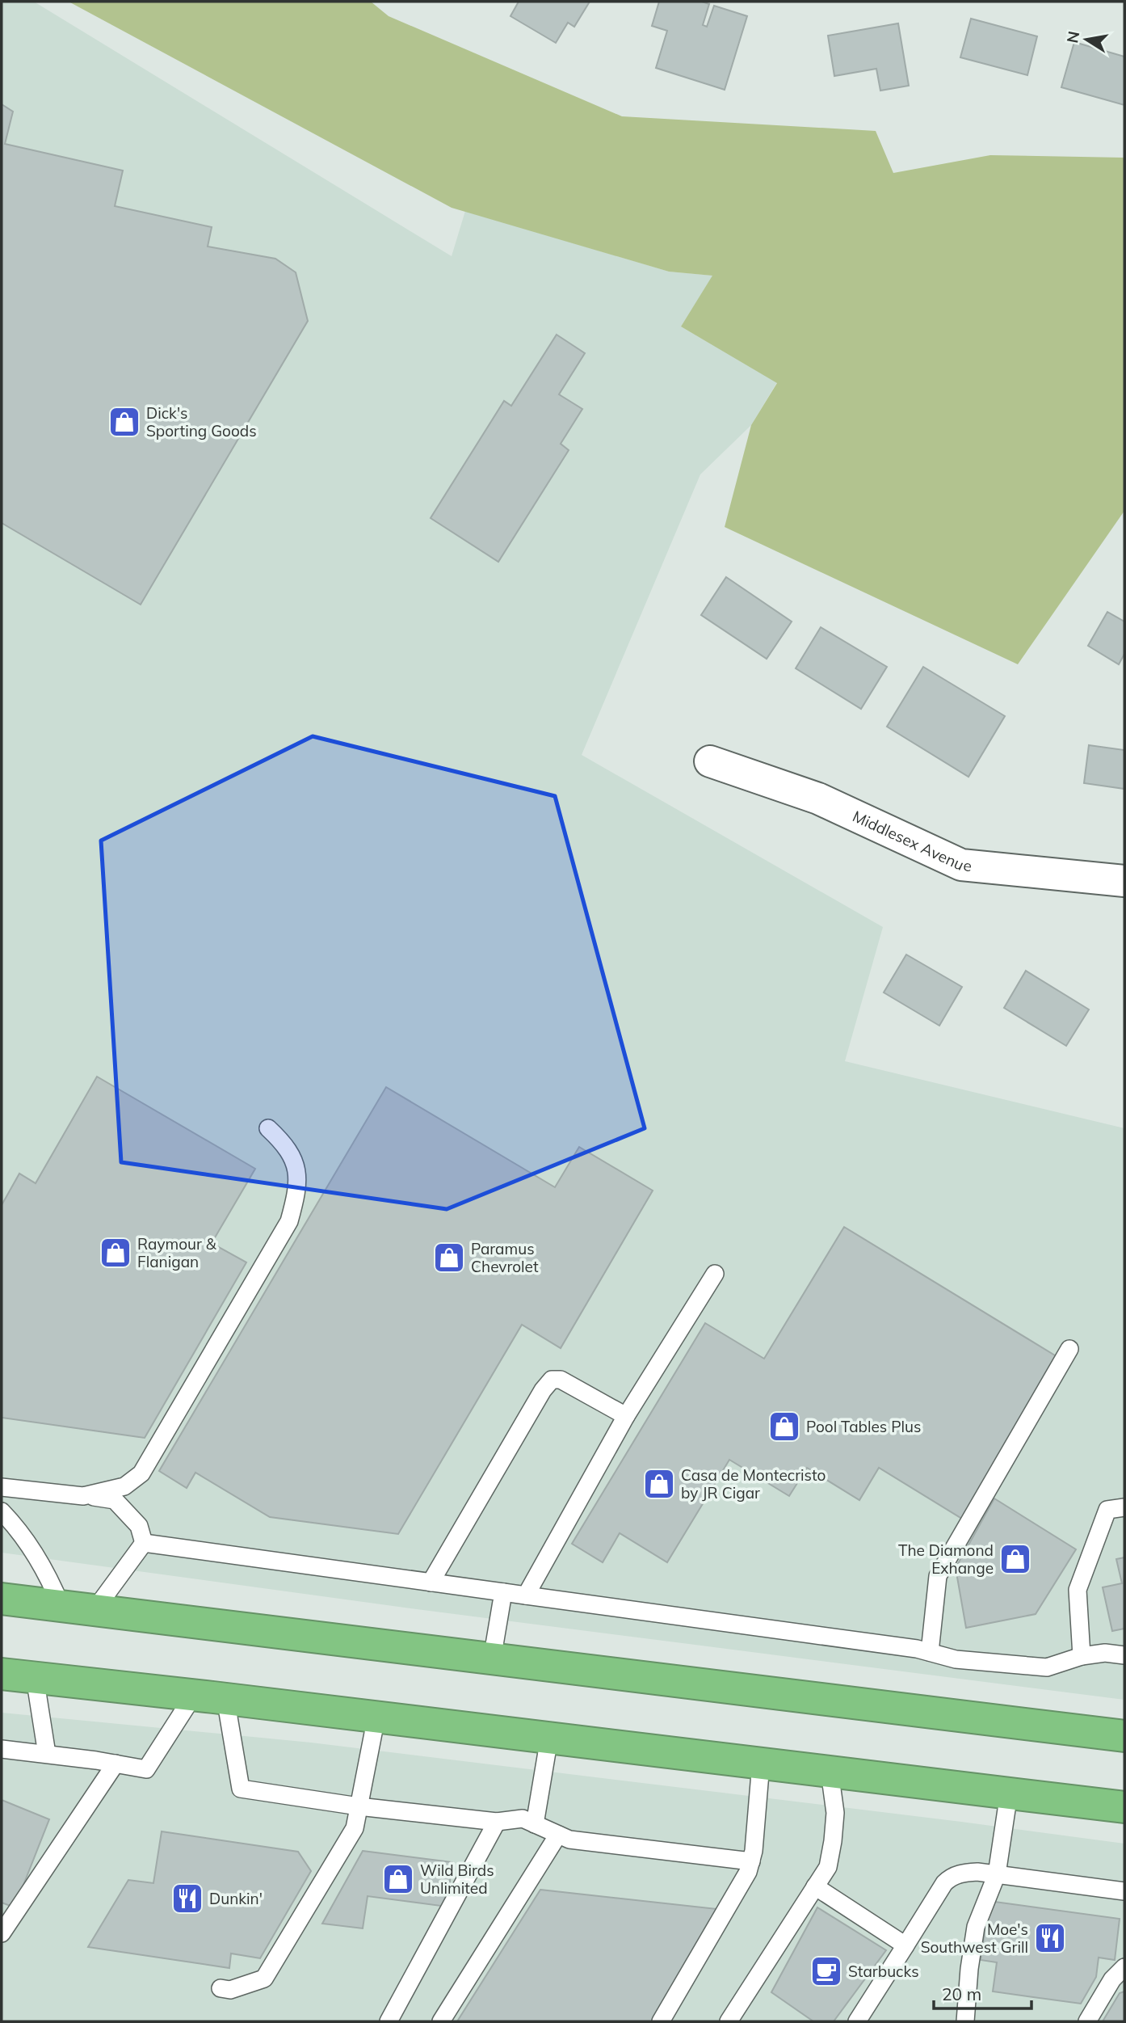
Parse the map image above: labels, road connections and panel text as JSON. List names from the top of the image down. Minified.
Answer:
{"streets":{"street":["Middlesex Avenue"]},"places":{"shop":["Dick's Sporting Goods","Raymour & Flanigan","Paramus Chevrolet","Pool Tables Plus","Casa de Montecristo by JR Cigar","The Diamond Exhange","Wild Birds Unlimited"],"restaurant":["Dunkin'","Moe's Southwest Grill"],"cafe":["Starbucks"]},"scale_bar":"20 m","north":"left"}
